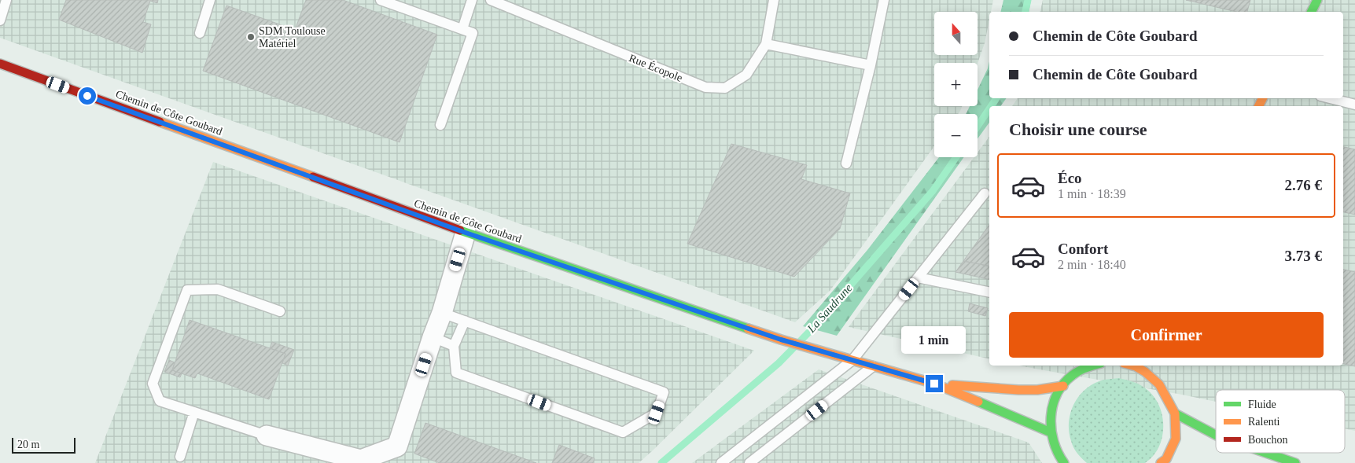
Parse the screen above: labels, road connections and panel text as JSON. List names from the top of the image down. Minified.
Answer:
{"streets":{"main road":["Chemin de Côte Goubard"],"lane":["Rue Écopole"]},"water":["La Saudrune"],"places":["SDM Toulouse Matériel"],"legend":["Fluide","Ralenti","Bouchon"],"scale_bar":"20 m","north":"top","page":{"map_buttons":["+","−"],"banner":["Chemin de Côte Goubard","Chemin de Côte Goubard"],"heading":"Choisir une course","list":[{"name":"Éco","note":"1 min · 18:39","value":"2.76 €"},{"name":"Confort","note":"2 min · 18:40","value":"3.73 €"}],"buttons":"Confirmer","bubble":"1 min","scale":"20 m"}}
